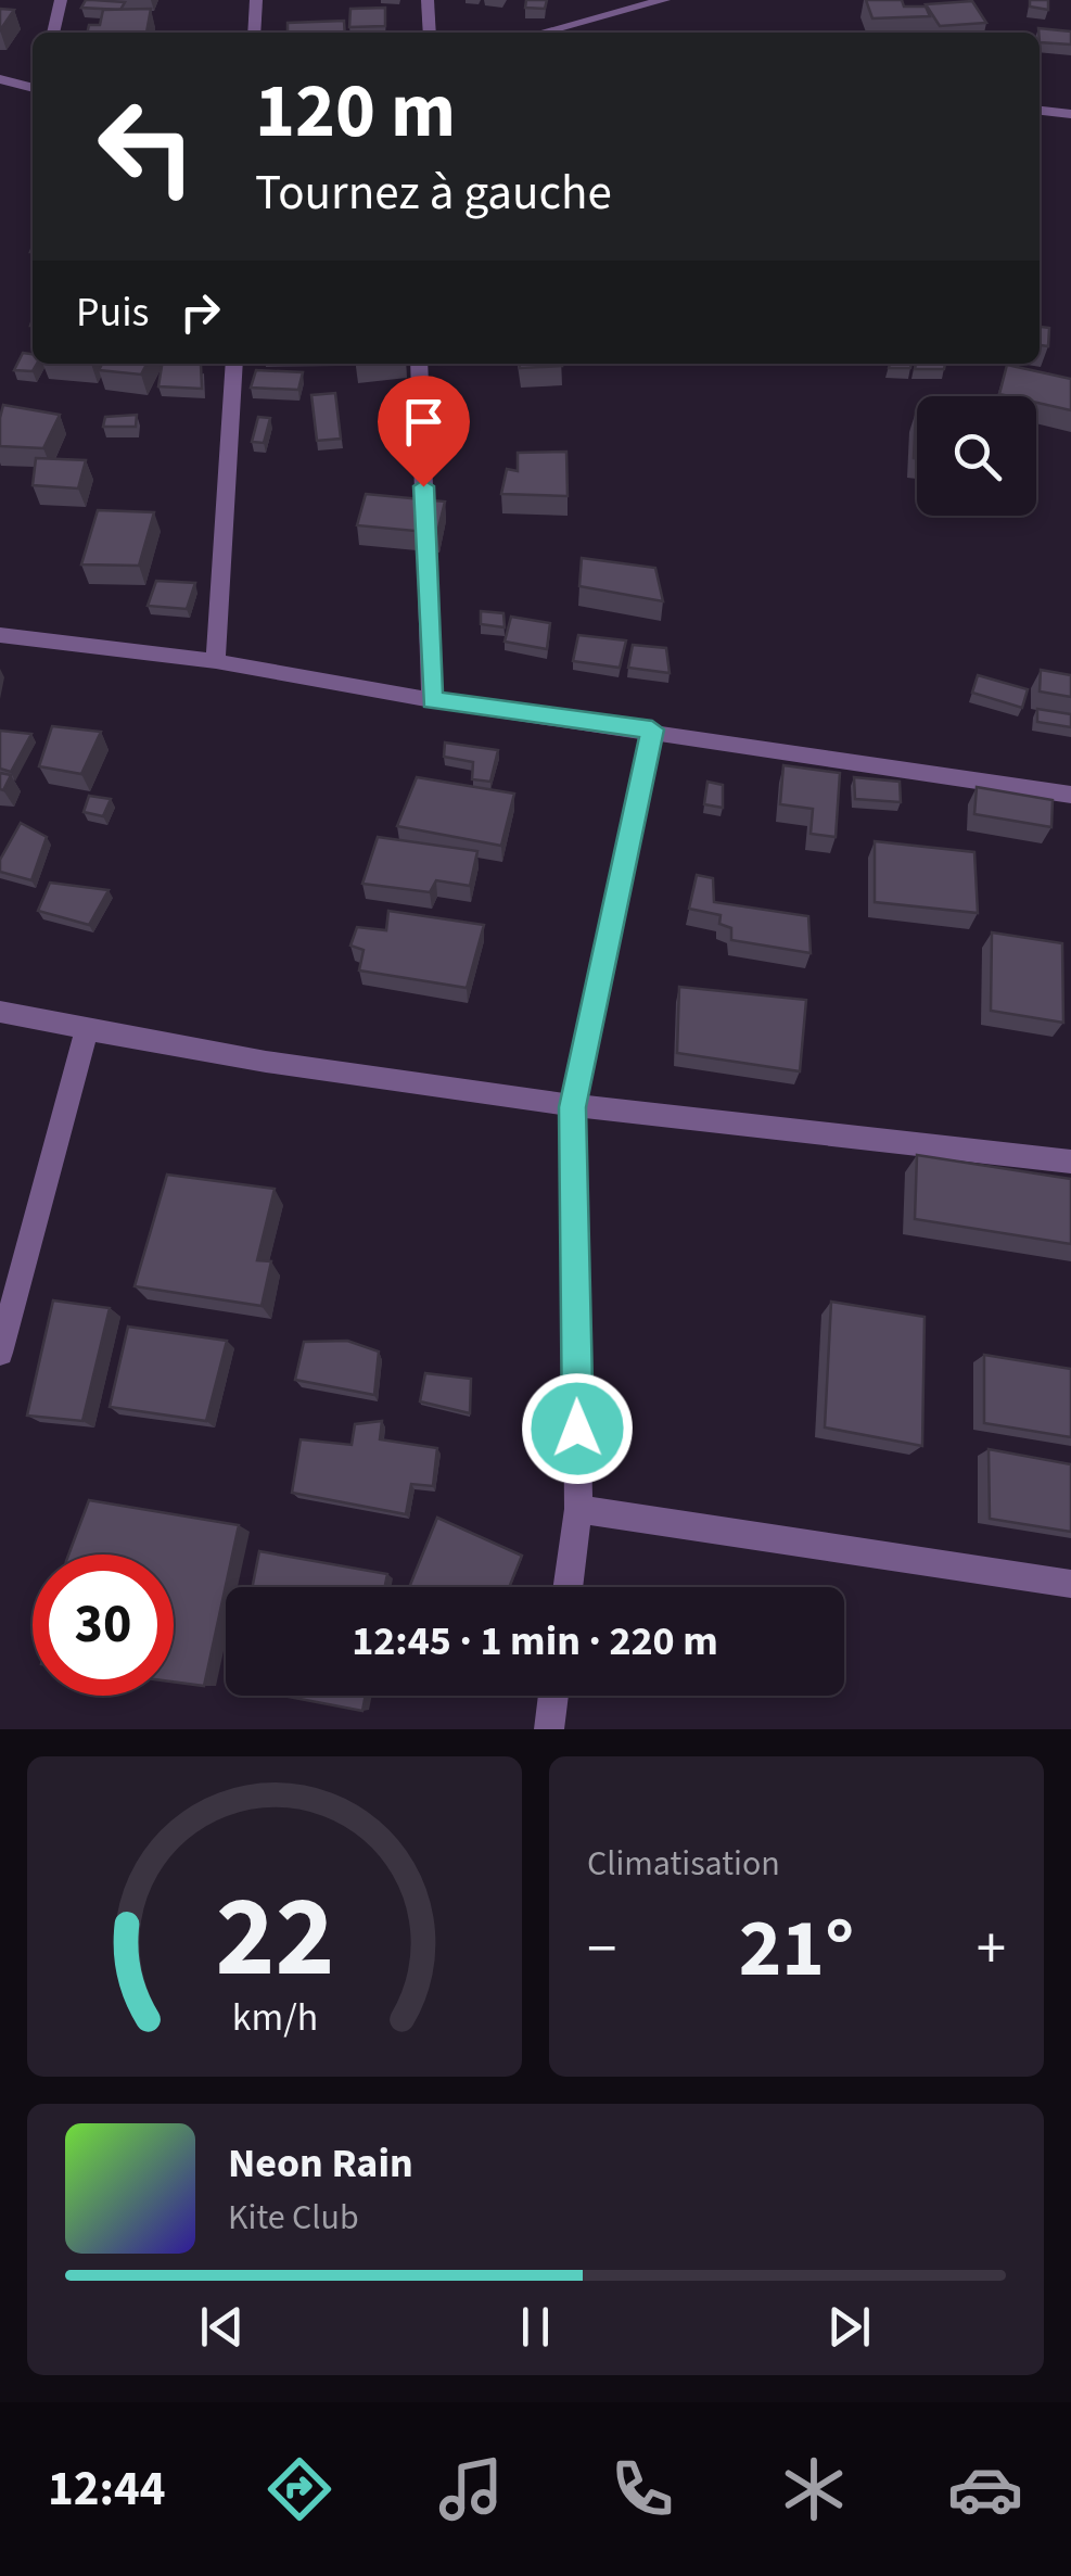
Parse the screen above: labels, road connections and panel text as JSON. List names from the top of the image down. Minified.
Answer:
{"page":{"turn":["120 m","Tournez à gauche"],"then":"Puis","limit":"30","trip":"12:45 · 1 min · 220 m","tile":"Climatisation","heat":["−","21°","+"],"song":["Neon Rain","Kite Club"],"tabs":"12:44","gauge":["22","km/h"]}}
